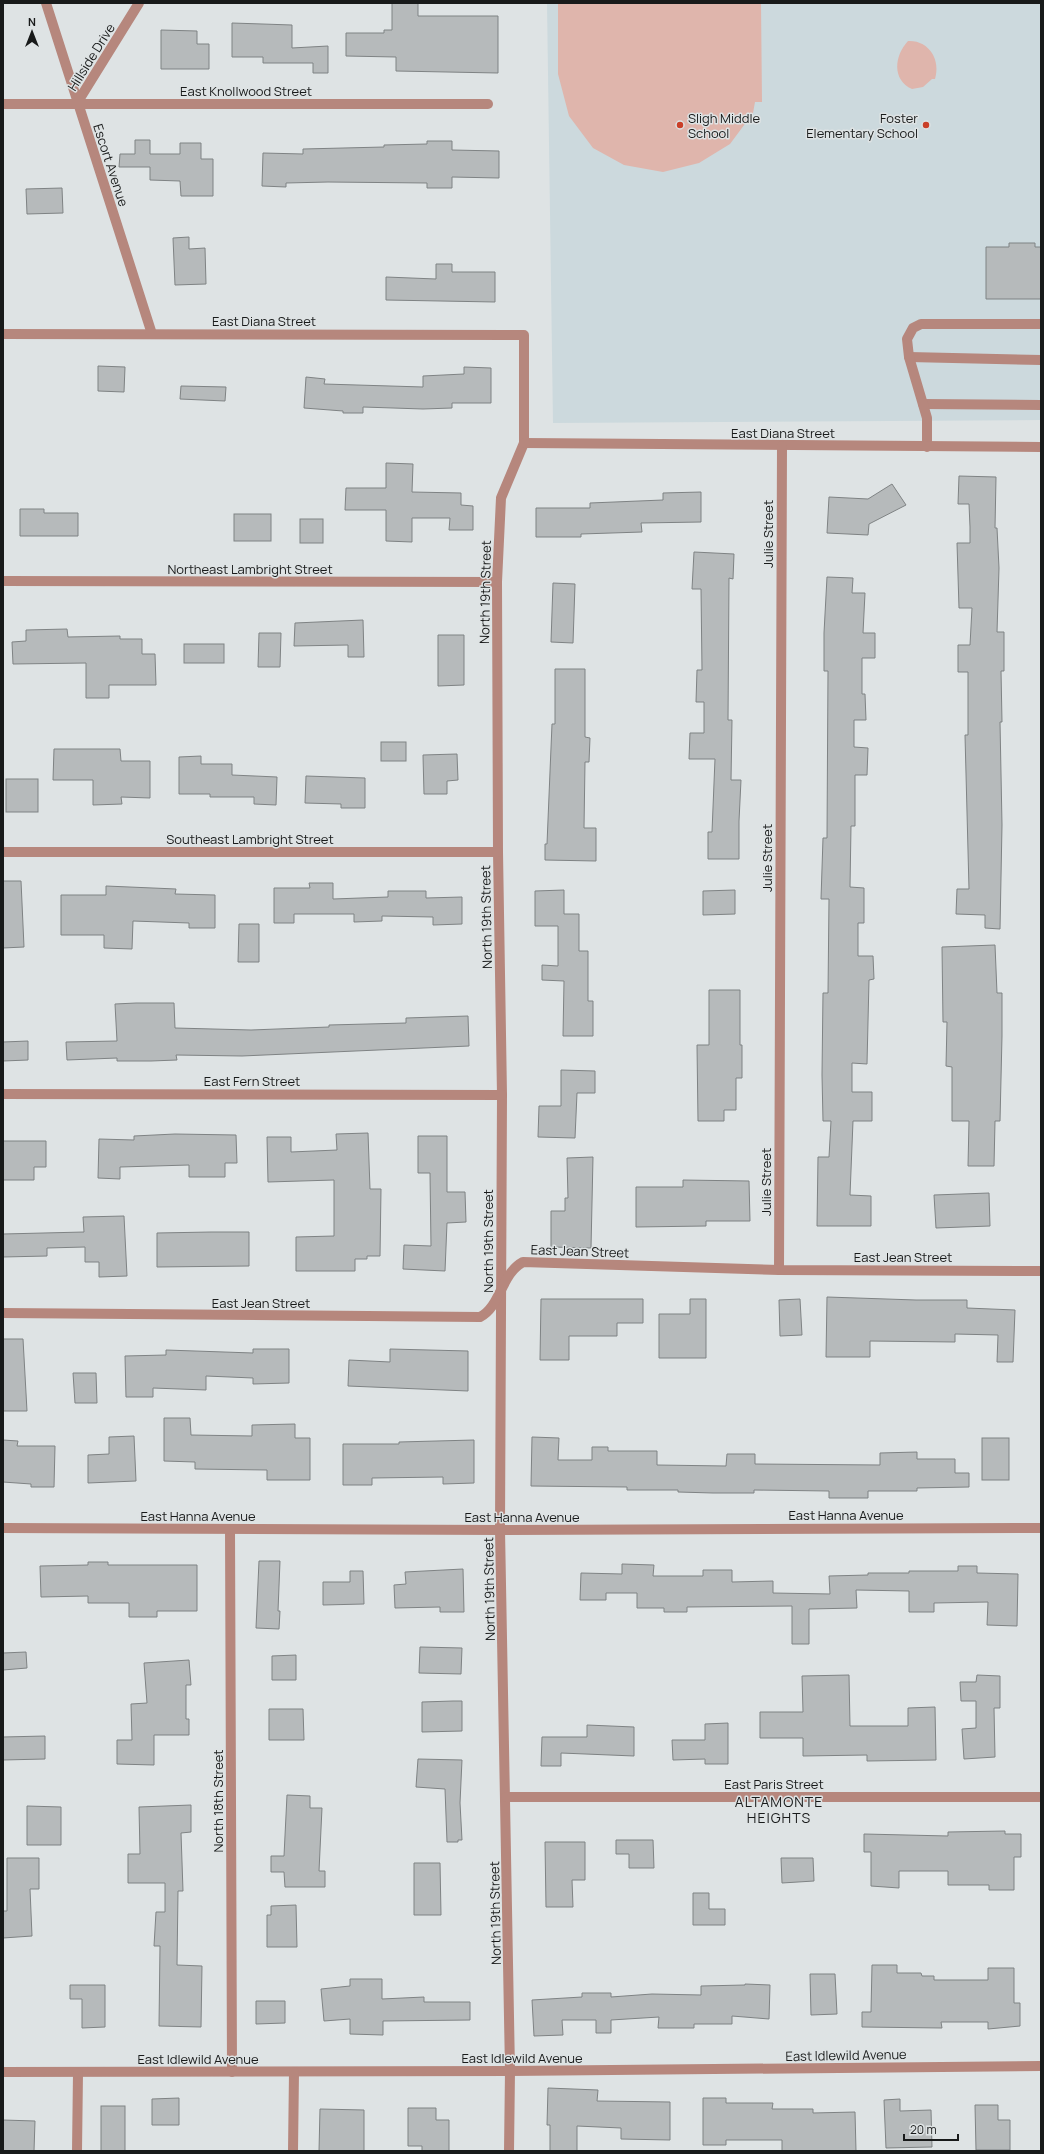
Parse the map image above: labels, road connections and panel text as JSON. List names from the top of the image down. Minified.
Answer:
{"streets":{"street":["Hillside Drive","East Knollwood Street","Escort Avenue","East Diana Street","Julie Street","Northeast Lambright Street","North 19th Street","Southeast Lambright Street","East Fern Street","East Jean Street","East Hanna Avenue","East Paris Street","North 18th Street","East Idlewild Avenue"]},"crossings":[["Hillside Drive","East Knollwood Street"],["Hillside Drive","Escort Avenue"],["East Knollwood Street","Escort Avenue"],["Escort Avenue","East Diana Street"],["East Diana Street","Julie Street"],["East Diana Street","North 19th Street"],["Julie Street","East Jean Street"],["Northeast Lambright Street","North 19th Street"],["North 19th Street","Southeast Lambright Street"],["North 19th Street","East Fern Street"],["North 19th Street","East Jean Street"],["North 19th Street","East Hanna Avenue"],["North 19th Street","East Paris Street"],["North 19th Street","East Idlewild Avenue"],["East Hanna Avenue","North 18th Street"],["North 18th Street","East Idlewild Avenue"]],"districts":["ALTAMONTE HEIGHTS"],"places":["Sligh Middle School","Foster Elementary School"],"scale_bar":"20 m","north":"top"}
